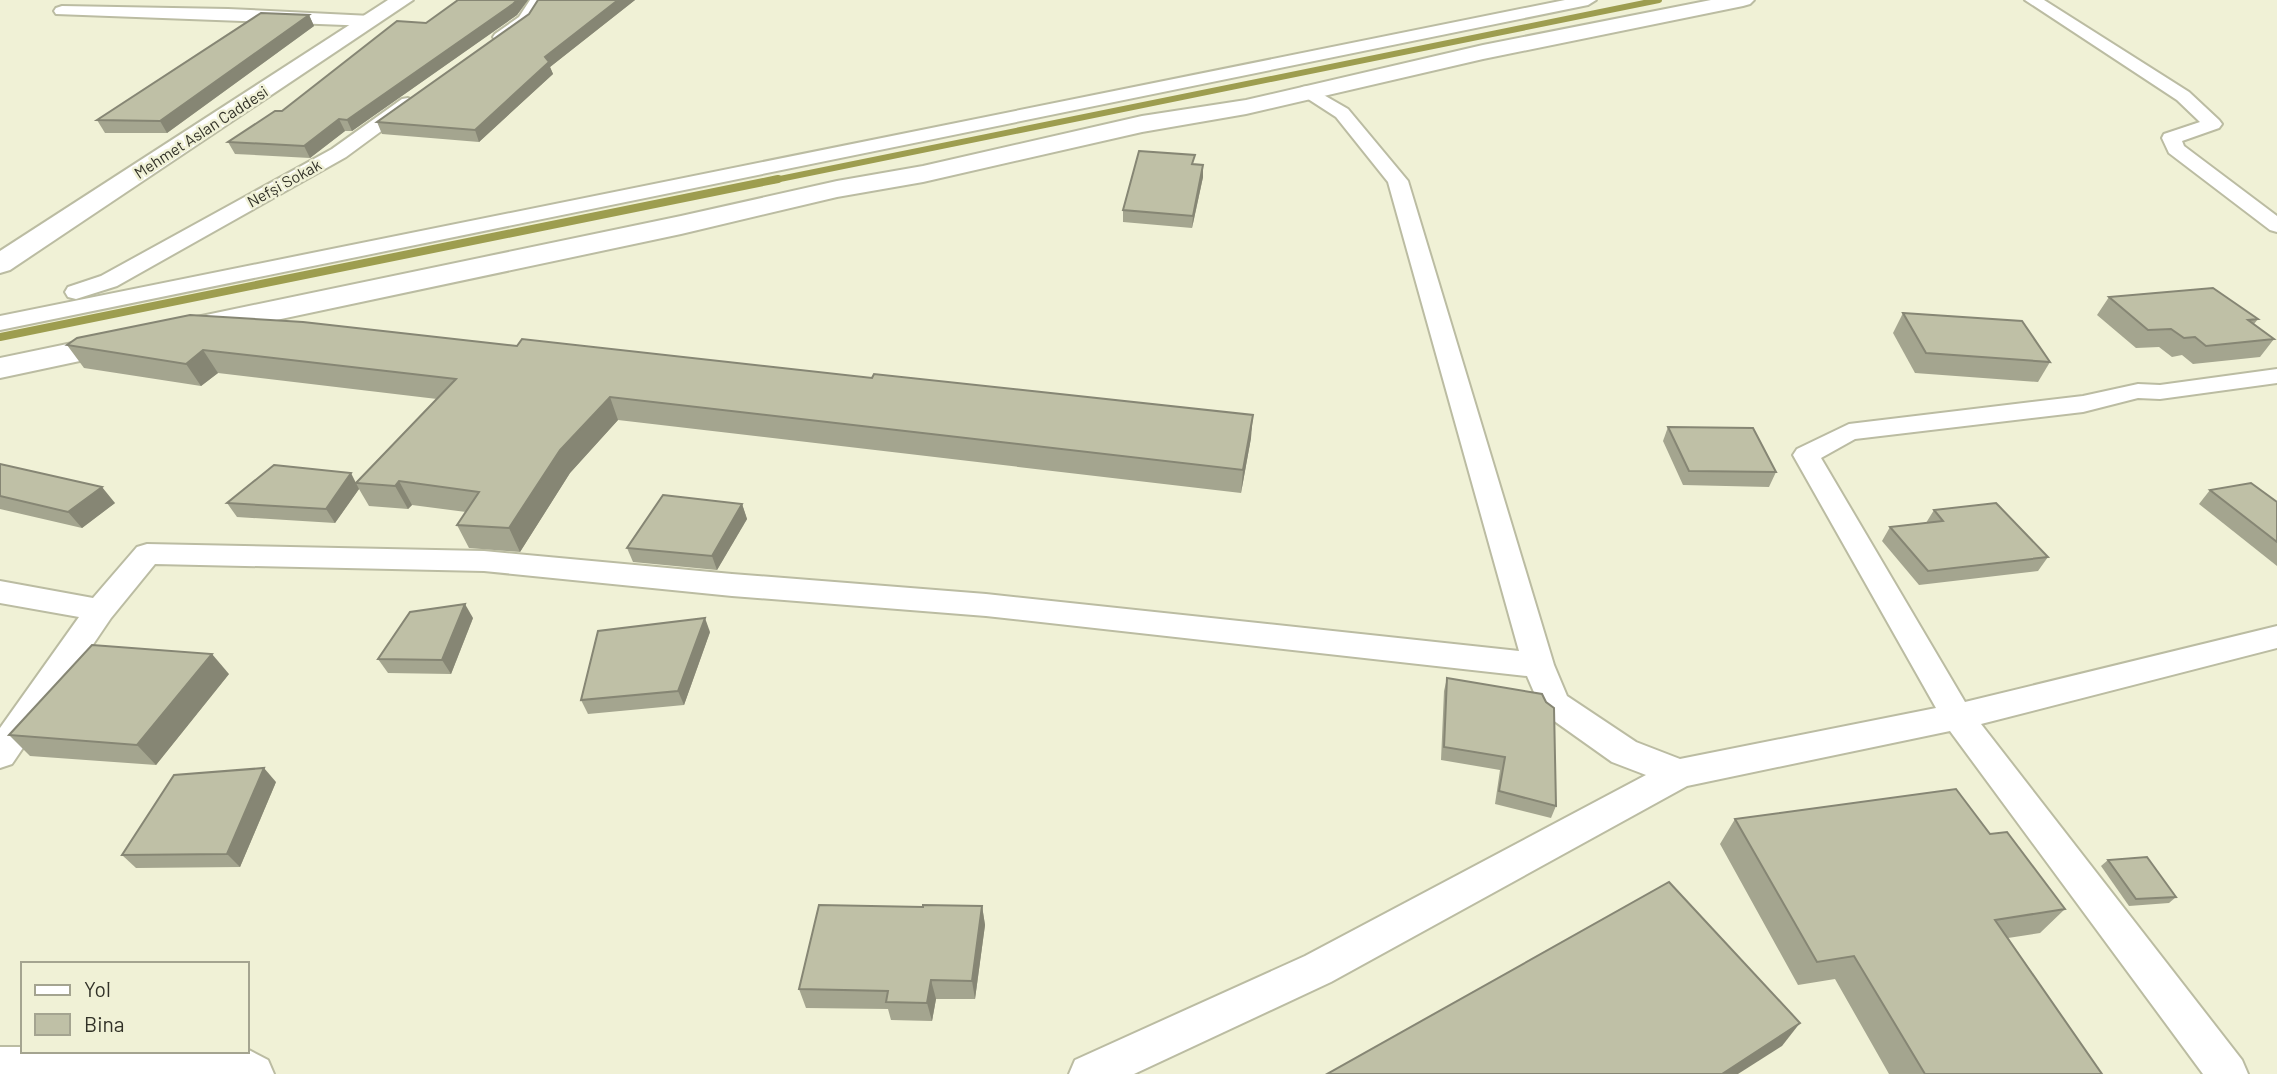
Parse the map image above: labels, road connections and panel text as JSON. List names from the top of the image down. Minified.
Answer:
{"streets":{"street":["Mehmet Aslan Caddesi","Nefşi Sokak"]},"legend":["Yol","Bina"]}
